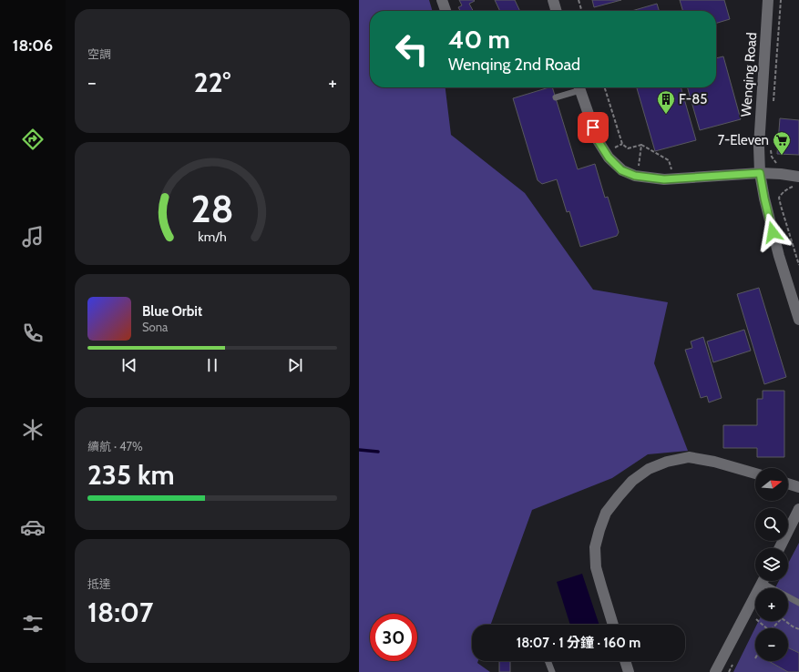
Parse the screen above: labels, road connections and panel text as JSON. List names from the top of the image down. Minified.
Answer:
{"streets":{"street":["Wenqing Road"]},"places":{"building":["F-85"],"supermarket":["7-Eleven"]},"north":"right","page":{"tabs":"18:06","tile":["空調",["續航 · 47%","235 km"],["抵達","18:07"]],"turn":["40 m","Wenqing 2nd Road"],"heat":["−","22°","+"],"song":["Blue Orbit","Sona"],"map_buttons":["+","−"],"limit":"30","trip":"18:07 · 1 分鐘 · 160 m","gauge":["28","km/h"]}}
